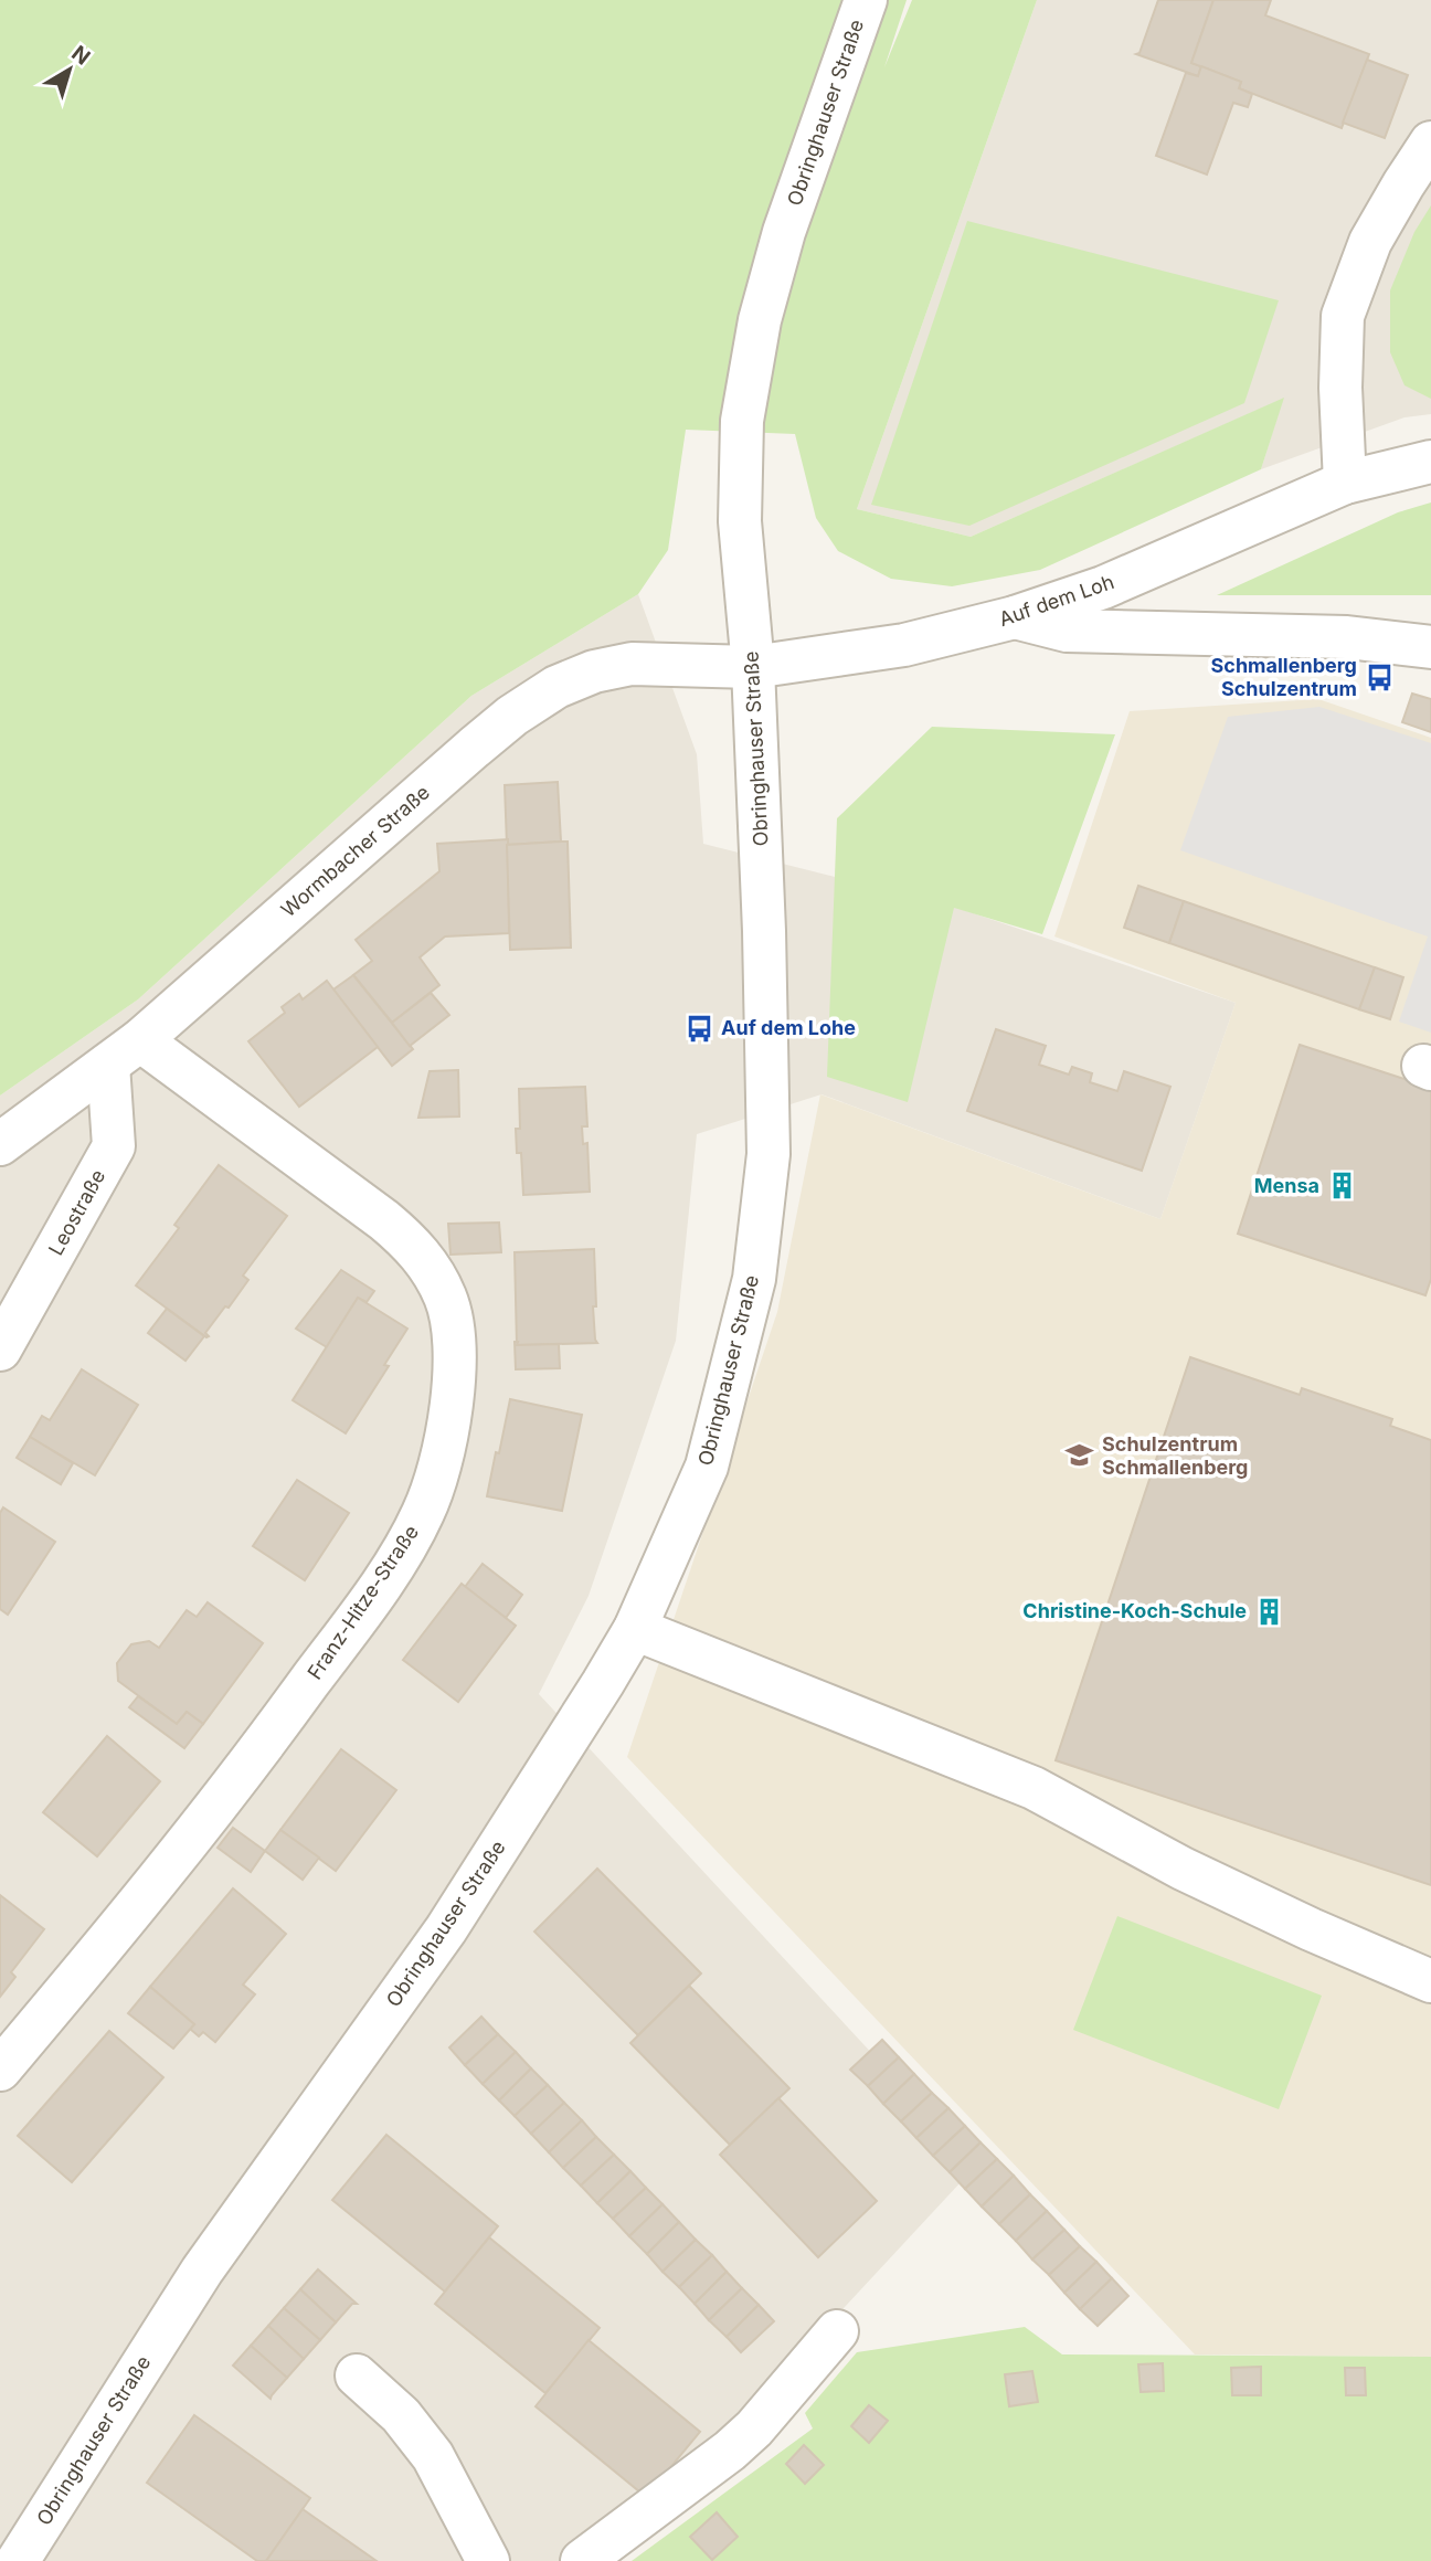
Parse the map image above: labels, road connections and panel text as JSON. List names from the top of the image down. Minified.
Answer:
{"streets":{"street":["Obringhauser Straße","Auf dem Loh","Wormbacher Straße","Leostraße","Franz-Hitze-Straße"]},"crossings":[["Obringhauser Straße","Auf dem Loh"],["Obringhauser Straße","Wormbacher Straße"],["Auf dem Loh","Wormbacher Straße"],["Wormbacher Straße","Leostraße"],["Wormbacher Straße","Franz-Hitze-Straße"],["Leostraße","Franz-Hitze-Straße"]],"places":{"bus stop":["Schmallenberg Schulzentrum","Auf dem Lohe"],"building":["Mensa","Christine-Koch-Schule"],"school or university":["Schulzentrum Schmallenberg"]},"north":"top right"}
